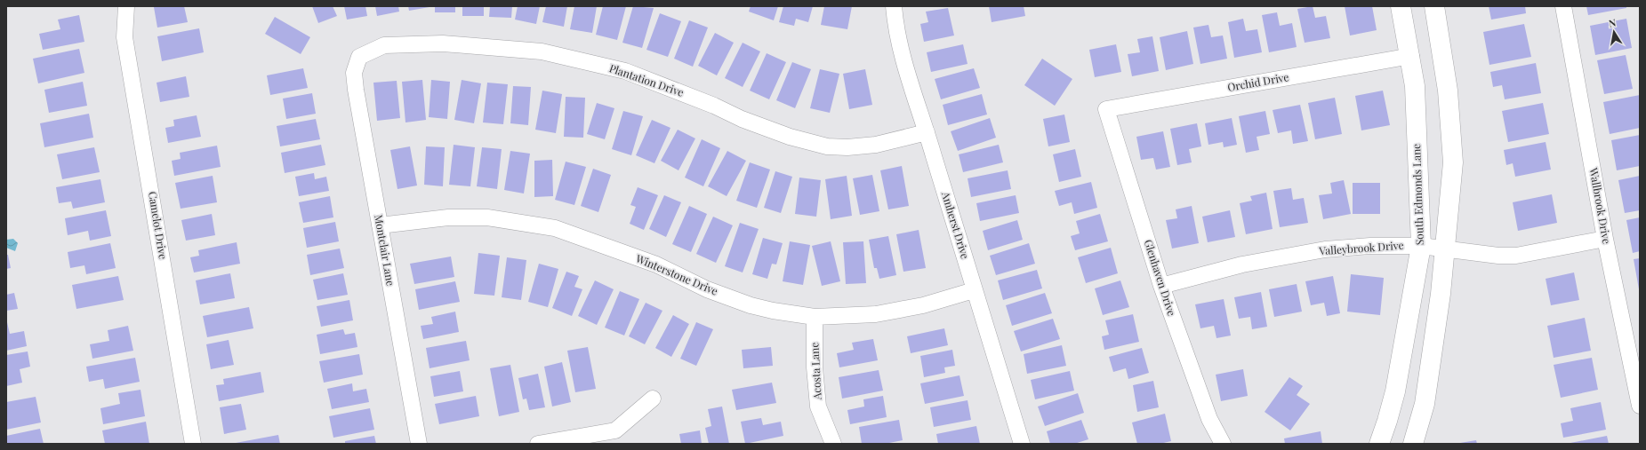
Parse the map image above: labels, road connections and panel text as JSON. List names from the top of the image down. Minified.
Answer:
{"streets":{"main road":["South Edmonds Lane"],"street":["Plantation Drive","Orchid Drive","Wallbrook Drive","Camelot Drive","Amherst Drive","Valleybrook Drive","Montclair Lane","Winterstone Drive","Glenhaven Drive","Acosta Lane"]},"crossings":[["Plantation Drive","Amherst Drive"],["Plantation Drive","Montclair Lane"],["Orchid Drive","South Edmonds Lane"],["Orchid Drive","Glenhaven Drive"],["South Edmonds Lane","Valleybrook Drive"],["Wallbrook Drive","Valleybrook Drive"],["Amherst Drive","Winterstone Drive"],["Valleybrook Drive","Glenhaven Drive"],["Montclair Lane","Winterstone Drive"],["Winterstone Drive","Acosta Lane"]],"north":"top"}
